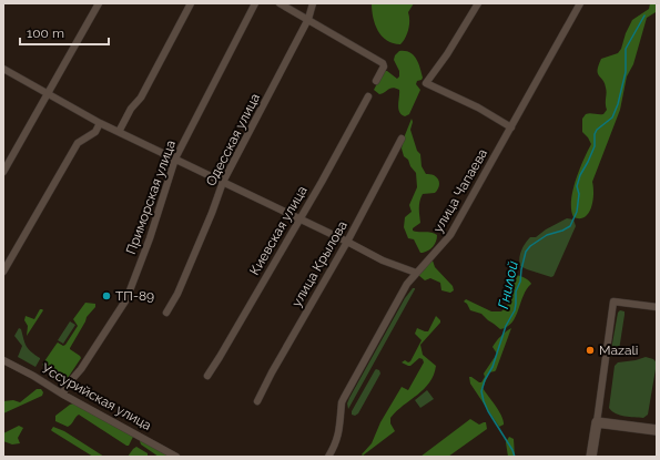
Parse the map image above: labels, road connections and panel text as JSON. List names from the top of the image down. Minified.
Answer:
{"streets":{"street":["Одесская улица","улица Чапаева","Приморская улица","Киевская улица","улица Крылова","Уссурийская улица"]},"crossings":[["Приморская улица","Уссурийская улица"]],"water":["Гнилой"],"places":["ТП-89","Mazali"],"scale_bar":"100 m"}
